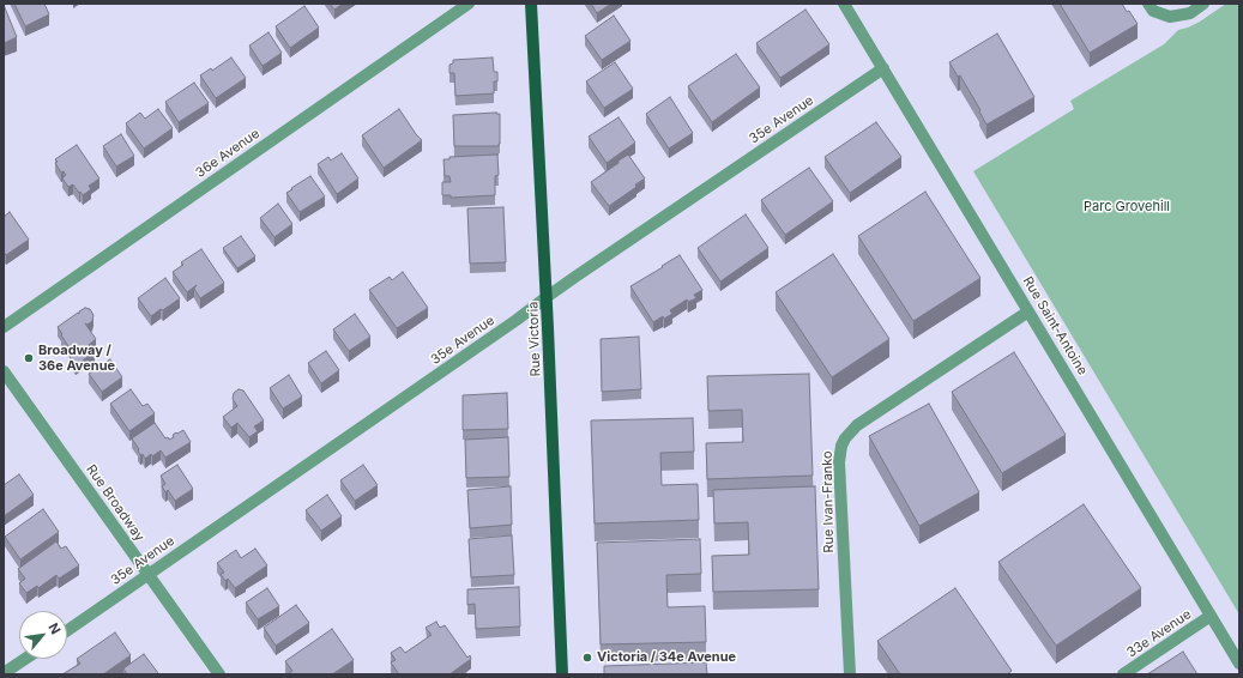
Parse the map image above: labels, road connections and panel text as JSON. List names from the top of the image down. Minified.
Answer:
{"streets":{"main road":["Rue Victoria"],"street":["35e Avenue","36e Avenue","Rue Saint-Antoine","Rue Ivan-Franko","Rue Broadway","33e Avenue"]},"crossings":[["35e Avenue","Rue Saint-Antoine"],["35e Avenue","Rue Victoria"],["35e Avenue","Rue Broadway"],["Rue Saint-Antoine","Rue Ivan-Franko"],["Rue Saint-Antoine","33e Avenue"]],"parks":["Parc Grovehill"],"places":["Broadway / 36e Avenue","Victoria / 34e Avenue"],"north":"top right"}
